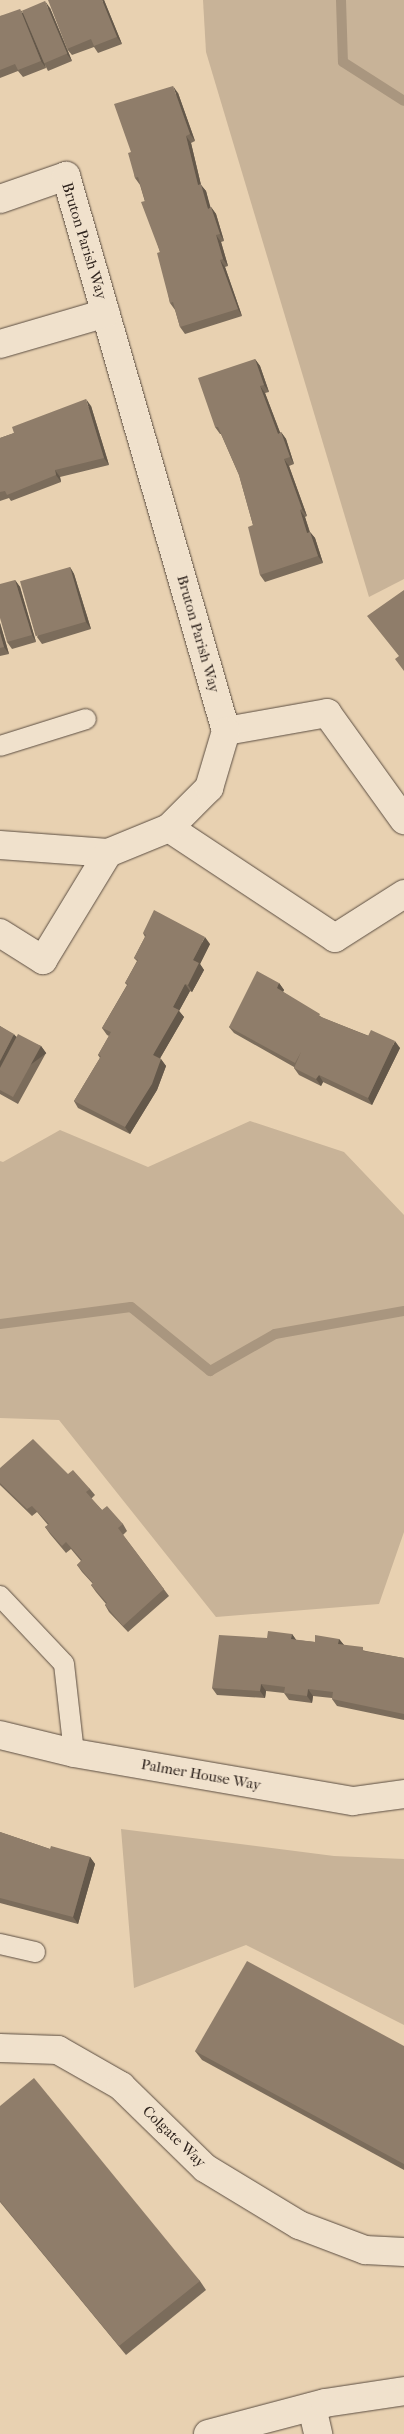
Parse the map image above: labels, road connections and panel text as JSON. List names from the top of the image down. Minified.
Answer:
{"streets":{"street":["Bruton Parish Way","Palmer House Way","Colgate Way"]}}
